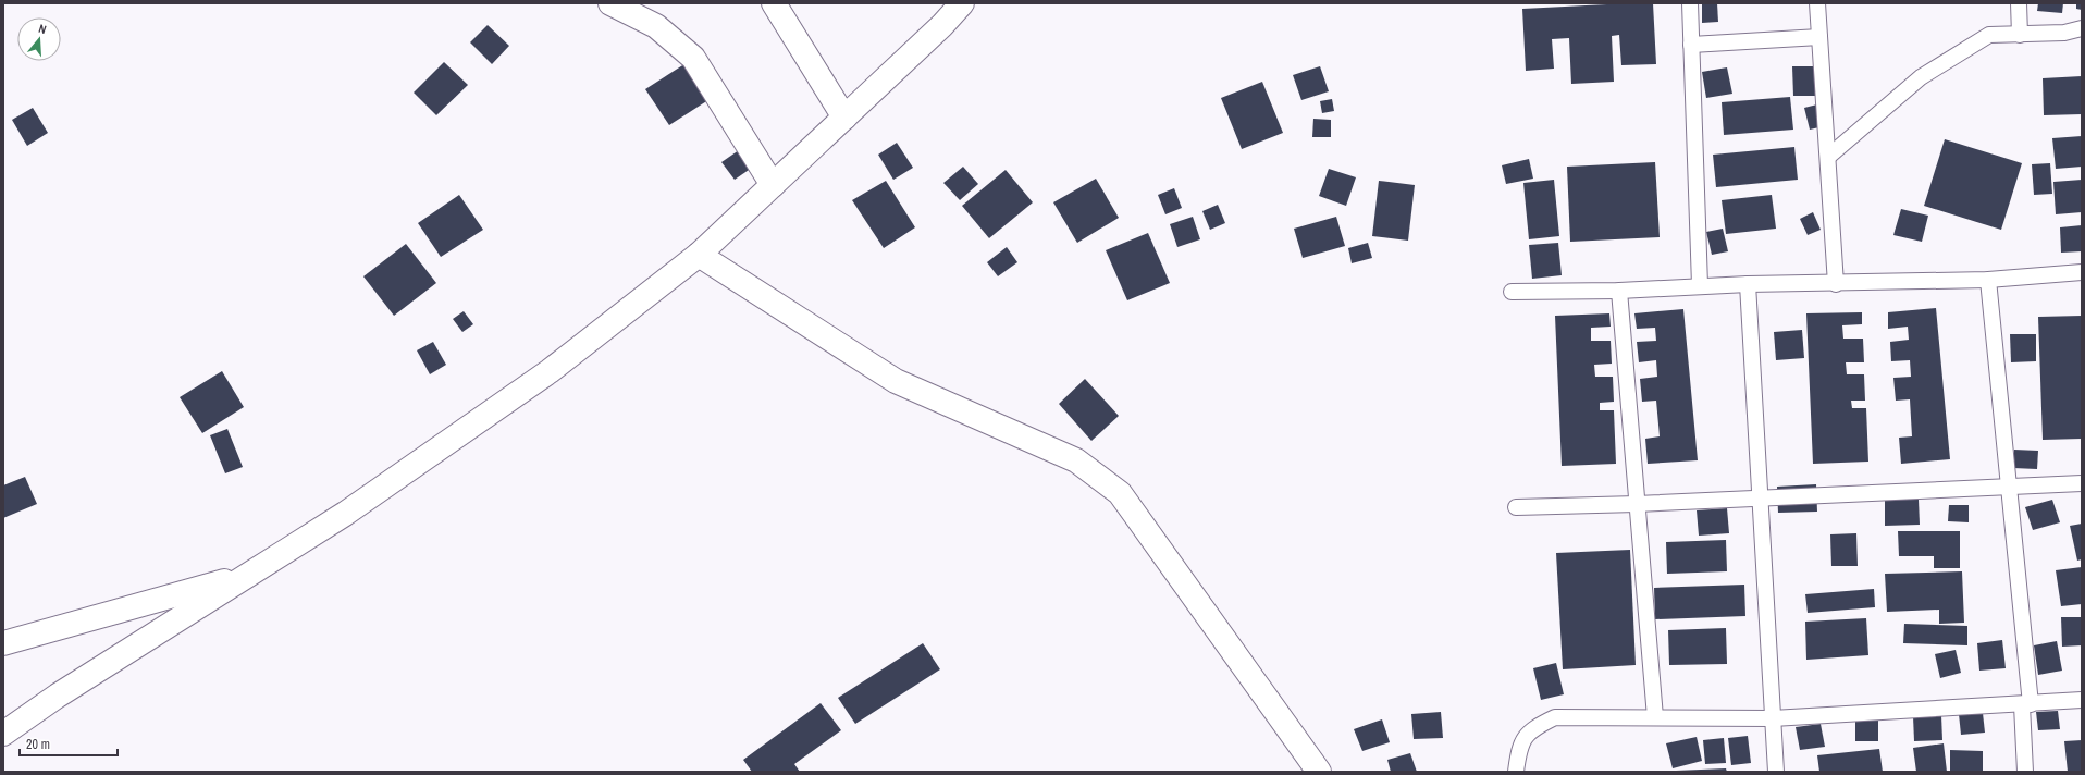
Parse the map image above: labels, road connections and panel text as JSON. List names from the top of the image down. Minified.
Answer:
{"scale_bar":"20 m","north":"top"}
